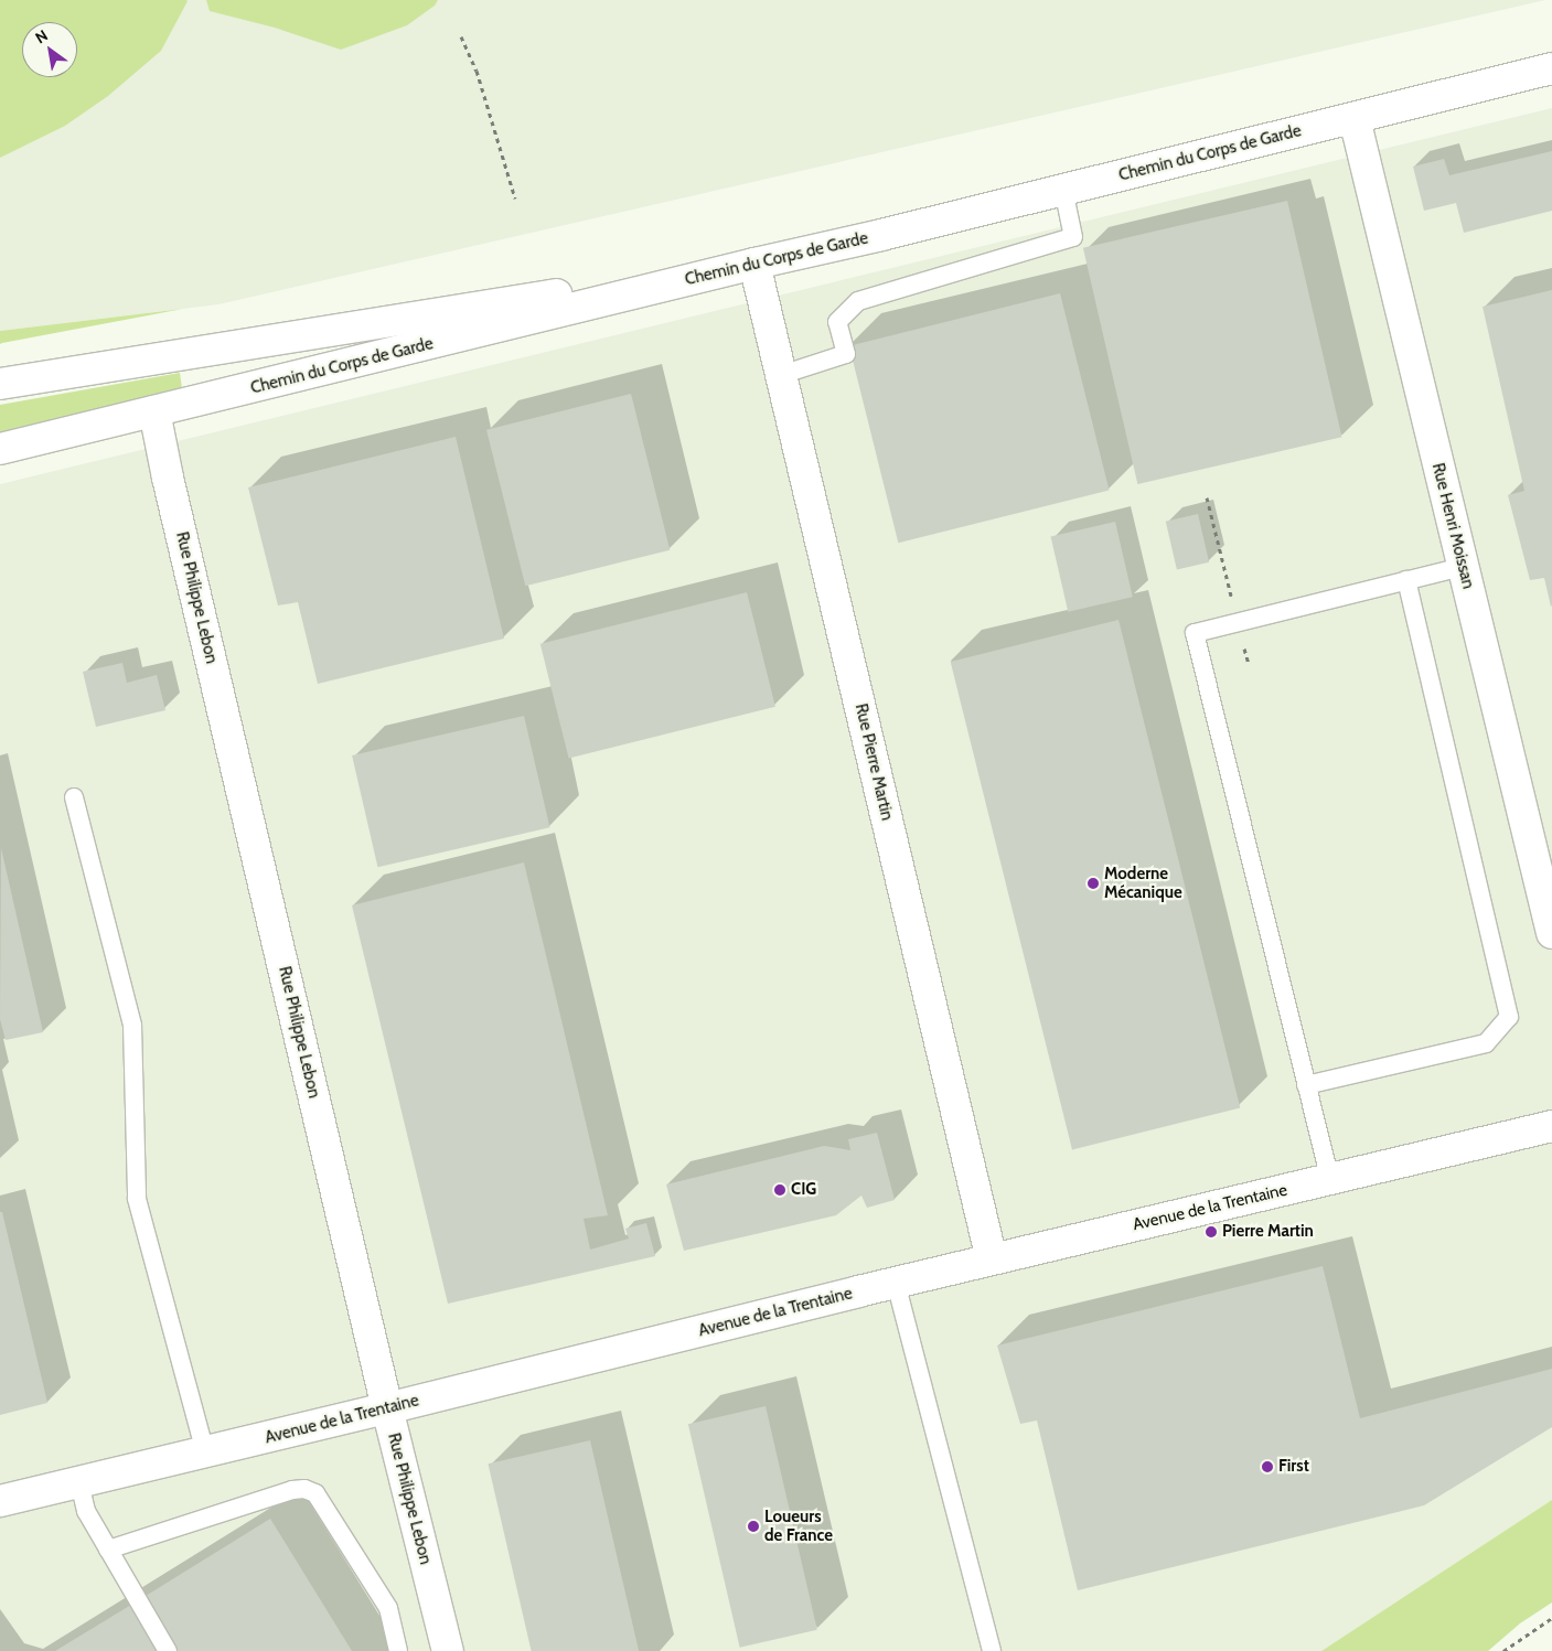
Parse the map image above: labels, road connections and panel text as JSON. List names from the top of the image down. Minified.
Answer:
{"streets":{"street":["Chemin du Corps de Garde","Rue Henri Moissan","Rue Philippe Lebon","Rue Pierre Martin","Avenue de la Trentaine"]},"crossings":[["Chemin du Corps de Garde","Rue Henri Moissan"],["Chemin du Corps de Garde","Rue Philippe Lebon"],["Chemin du Corps de Garde","Rue Pierre Martin"],["Rue Philippe Lebon","Avenue de la Trentaine"],["Rue Pierre Martin","Avenue de la Trentaine"]],"places":["Moderne Mécanique","CIG","Pierre Martin","First","Loueurs de France"],"north":"top left"}
